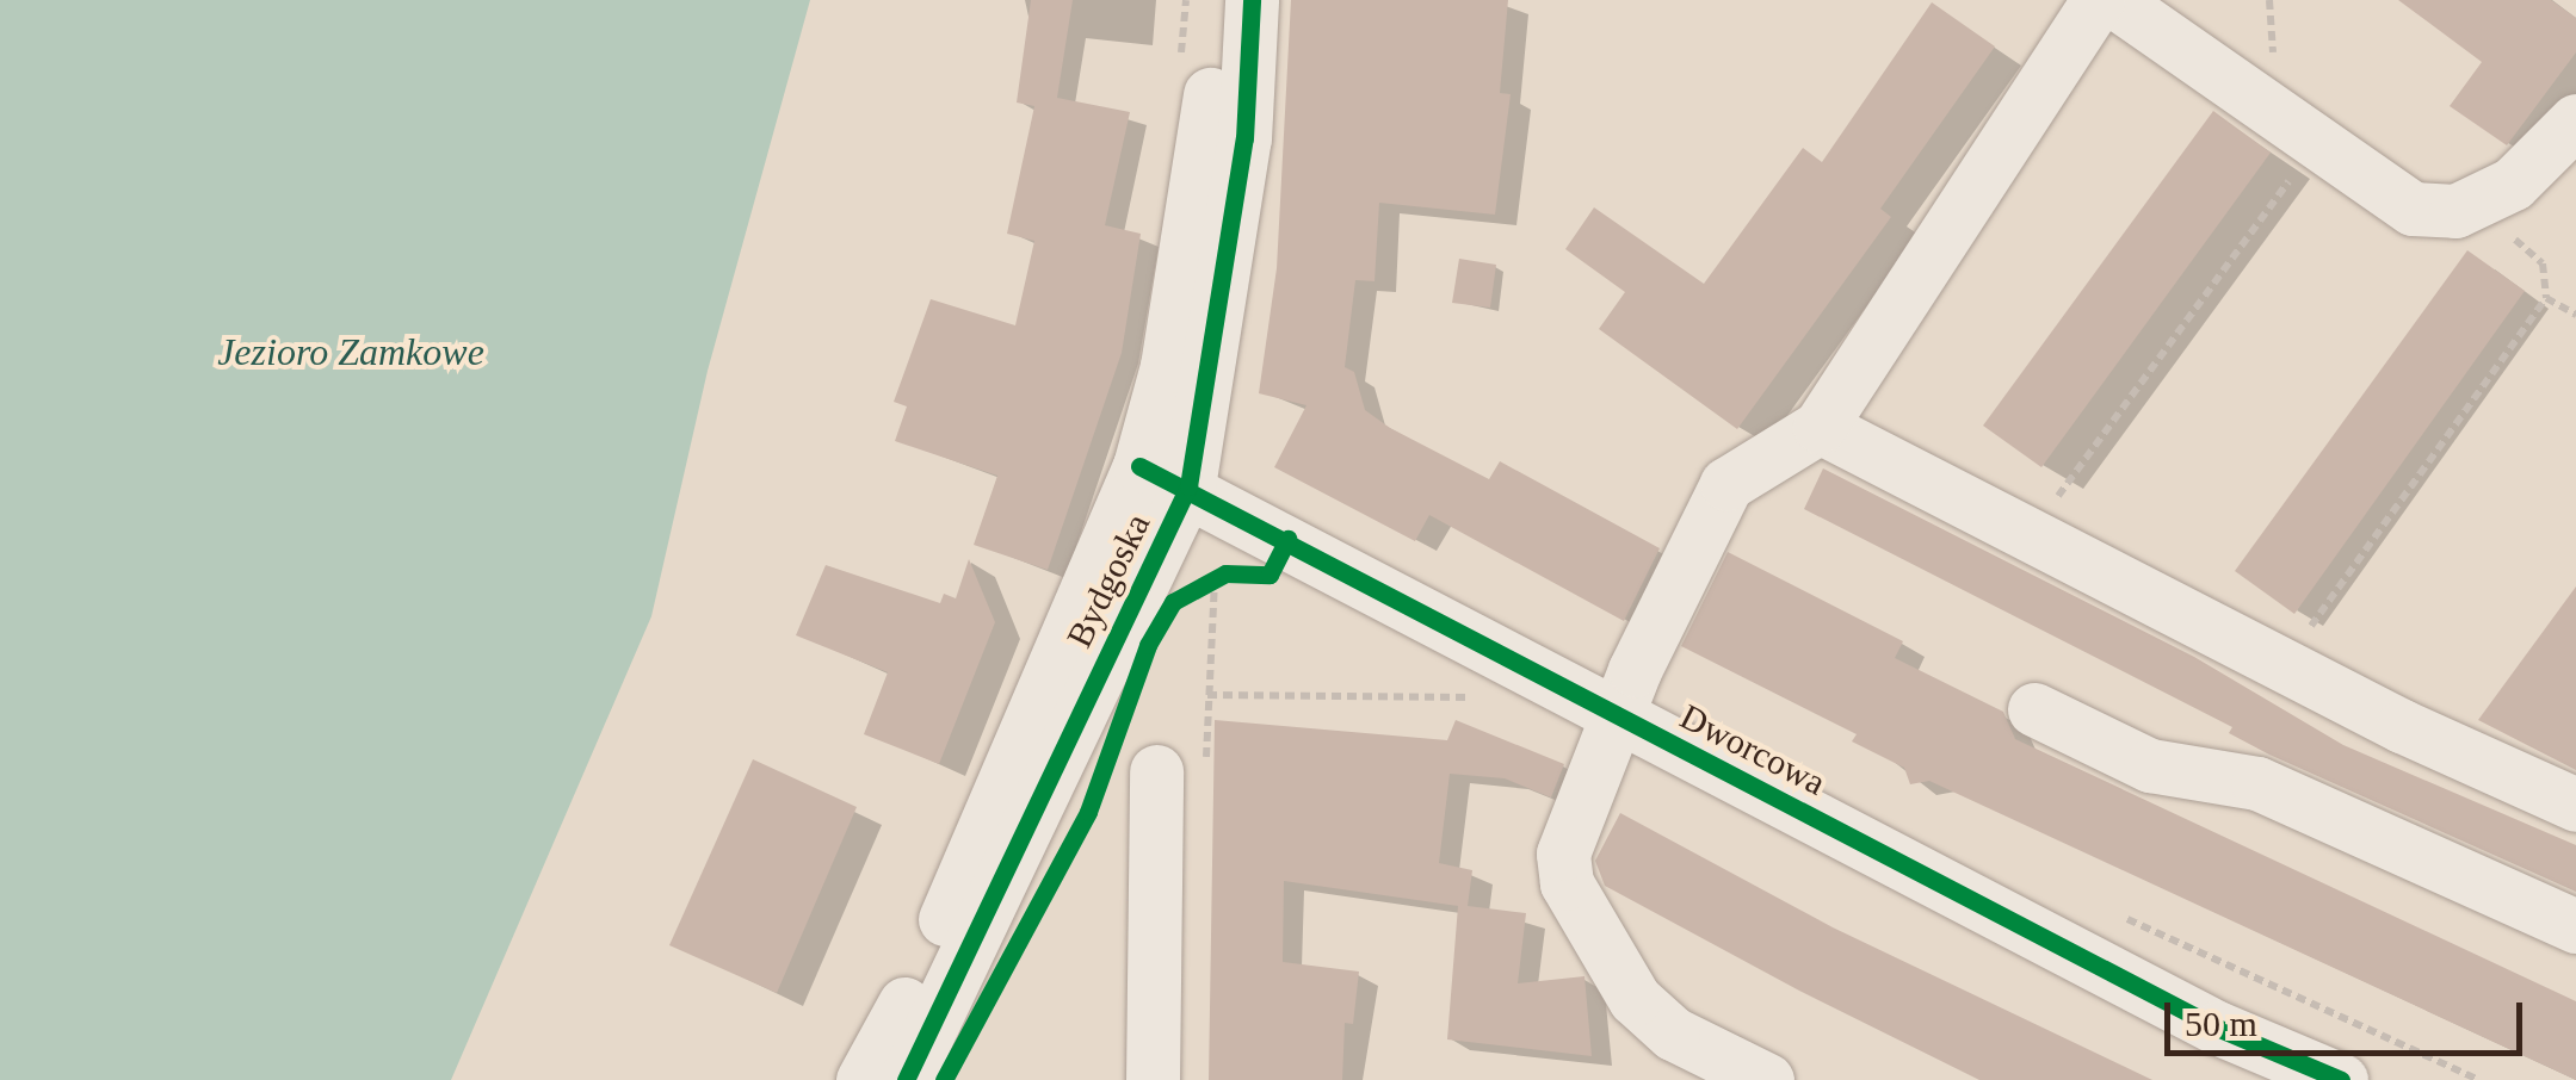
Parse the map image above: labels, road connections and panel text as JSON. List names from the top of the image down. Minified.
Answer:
{"streets":{"street":["Bydgoska","Dworcowa"]},"crossings":[["Bydgoska","Dworcowa"]],"water":["Jezioro Zamkowe"],"scale_bar":"50 m"}
